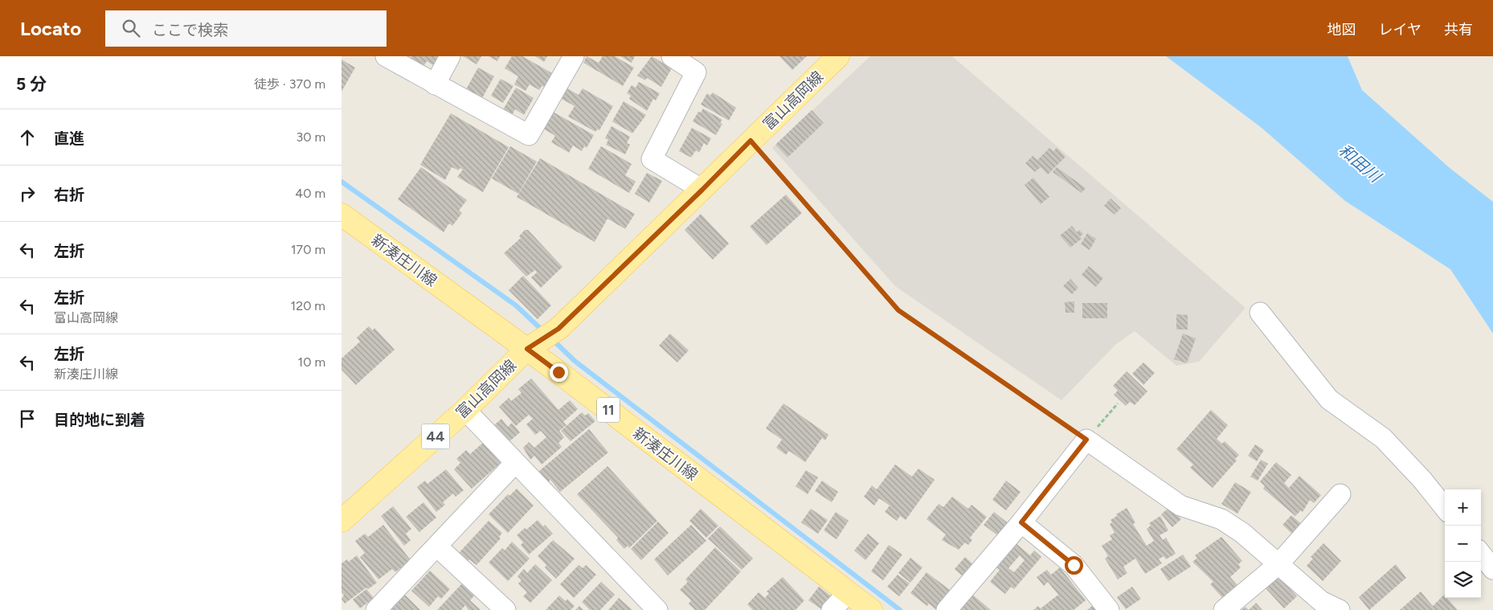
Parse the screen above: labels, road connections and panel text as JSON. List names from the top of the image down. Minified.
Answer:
{"streets":{"main road":["富山高岡線","新湊庄川線","11","44"]},"crossings":[["富山高岡線","新湊庄川線"]],"water":["和田川"],"page":{"header":"Locato","search":"ここで検索","nav":["地図","レイヤ","共有"],"heading":["5 分","徒歩 · 370 m"],"list":[["直進","30 m"],["右折","40 m"],["左折","170 m"],["左折","富山高岡線","120 m"],["左折","新湊庄川線","10 m"],"目的地に到着"],"map_buttons":["+","−"]}}
